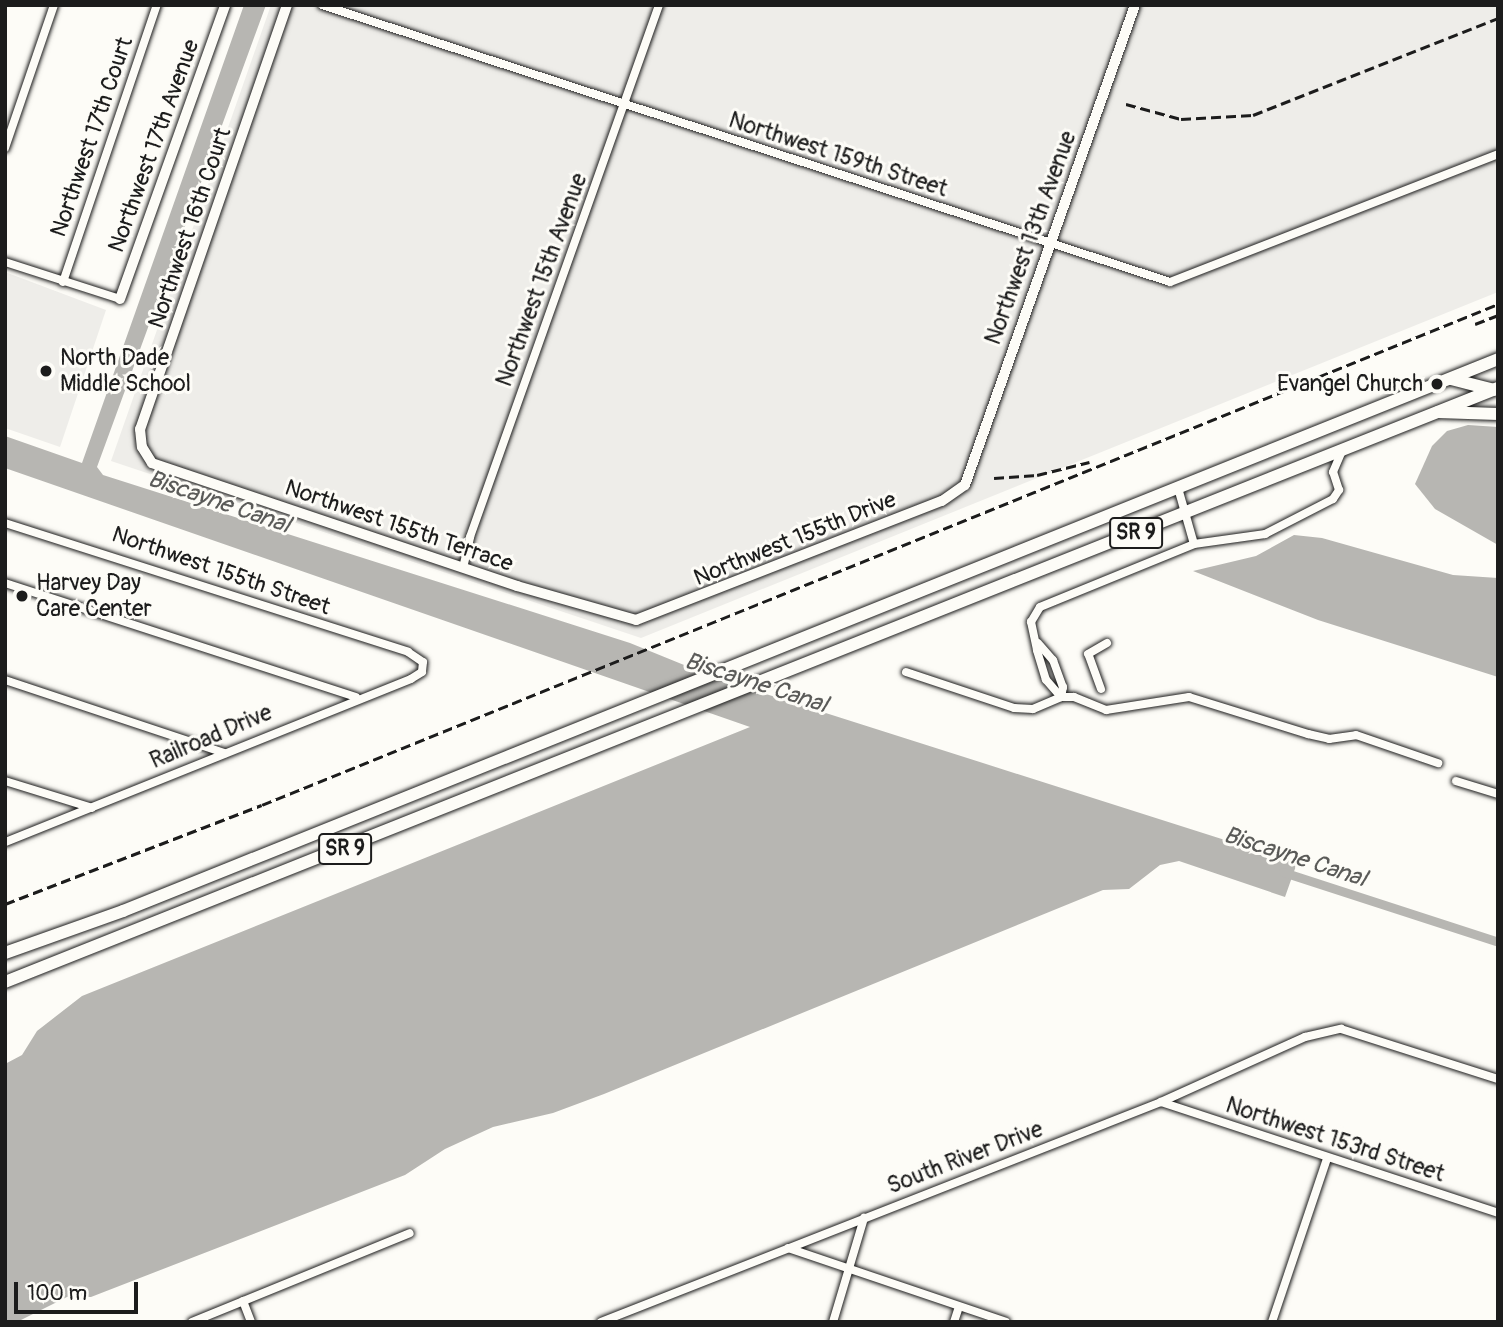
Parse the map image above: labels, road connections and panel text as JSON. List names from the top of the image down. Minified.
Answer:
{"streets":{"main road":["SR 9"],"street":["Northwest 17th Court","Northwest 17th Avenue","Northwest 159th Street","Northwest 16th Court","Northwest 13th Avenue","Northwest 15th Avenue","Northwest 155th Terrace","Northwest 155th Drive","Northwest 155th Street","Railroad Drive","Northwest 153rd Street","South River Drive"]},"crossings":[["Northwest 159th Street","Northwest 13th Avenue"],["Northwest 159th Street","Northwest 15th Avenue"],["Northwest 16th Court","Northwest 155th Terrace"],["Northwest 13th Avenue","Northwest 155th Drive"],["Northwest 15th Avenue","Northwest 155th Terrace"],["Northwest 155th Terrace","Northwest 155th Drive"],["Northwest 155th Street","Railroad Drive"],["Northwest 153rd Street","South River Drive"]],"water":["Biscayne Canal"],"places":["North Dade Middle School","Evangel Church","Harvey Day Care Center"],"scale_bar":"100 m"}
